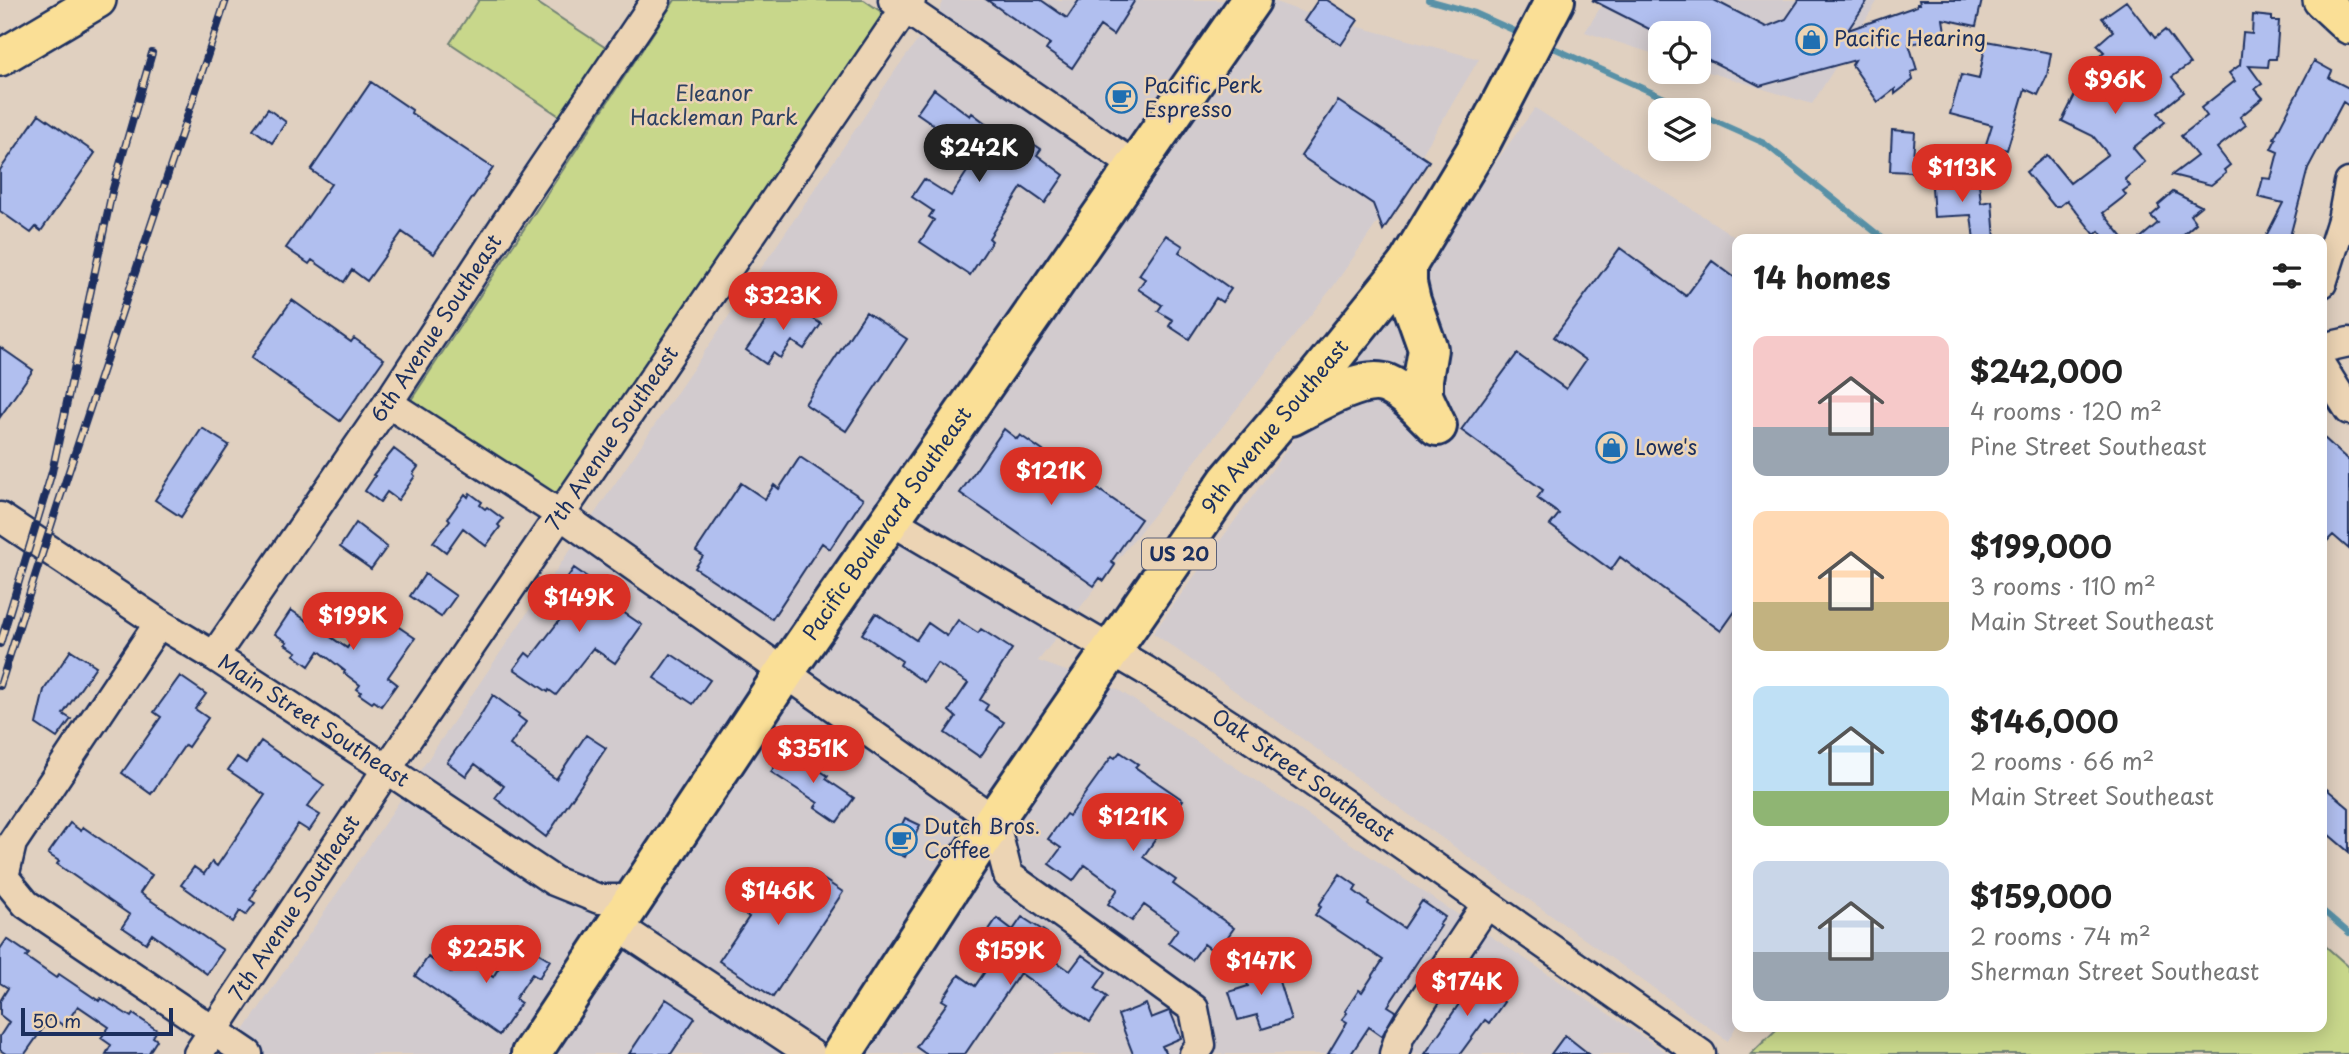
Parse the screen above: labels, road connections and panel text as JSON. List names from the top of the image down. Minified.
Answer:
{"streets":{"highway":["9th Avenue Southeast","Pacific Boulevard Southeast","US 20"],"street":["6th Avenue Southeast","7th Avenue Southeast","Main Street Southeast","Oak Street Southeast"]},"crossings":[["6th Avenue Southeast","Main Street Southeast"],["9th Avenue Southeast","Oak Street Southeast"],["7th Avenue Southeast","Main Street Southeast"],["Pacific Boulevard Southeast","Main Street Southeast"],["Pacific Boulevard Southeast","Oak Street Southeast"]],"parks":["Eleanor Hackleman Park"],"places":{"shop":["Pacific Hearing","Lowe's"],"cafe":["Pacific Perk Espresso","Dutch Bros. Coffee"]},"scale_bar":"50 m","page":{"price":["$96K","$242K","$113K","$323K","$121K","$149K","$199K","$351K","$121K","$146K","$225K","$159K","$147K","$174K"],"heading":"14 homes","list":[{"name":"$242,000","note":"4 rooms · 120 m² · Pine Street Southeast"},{"name":"$199,000","note":"3 rooms · 110 m² · Main Street Southeast"},{"name":"$146,000","note":"2 rooms · 66 m² · Main Street Southeast"},{"name":"$159,000","note":"2 rooms · 74 m² · Sherman Street Southeast"}],"scale":"50 m"}}
